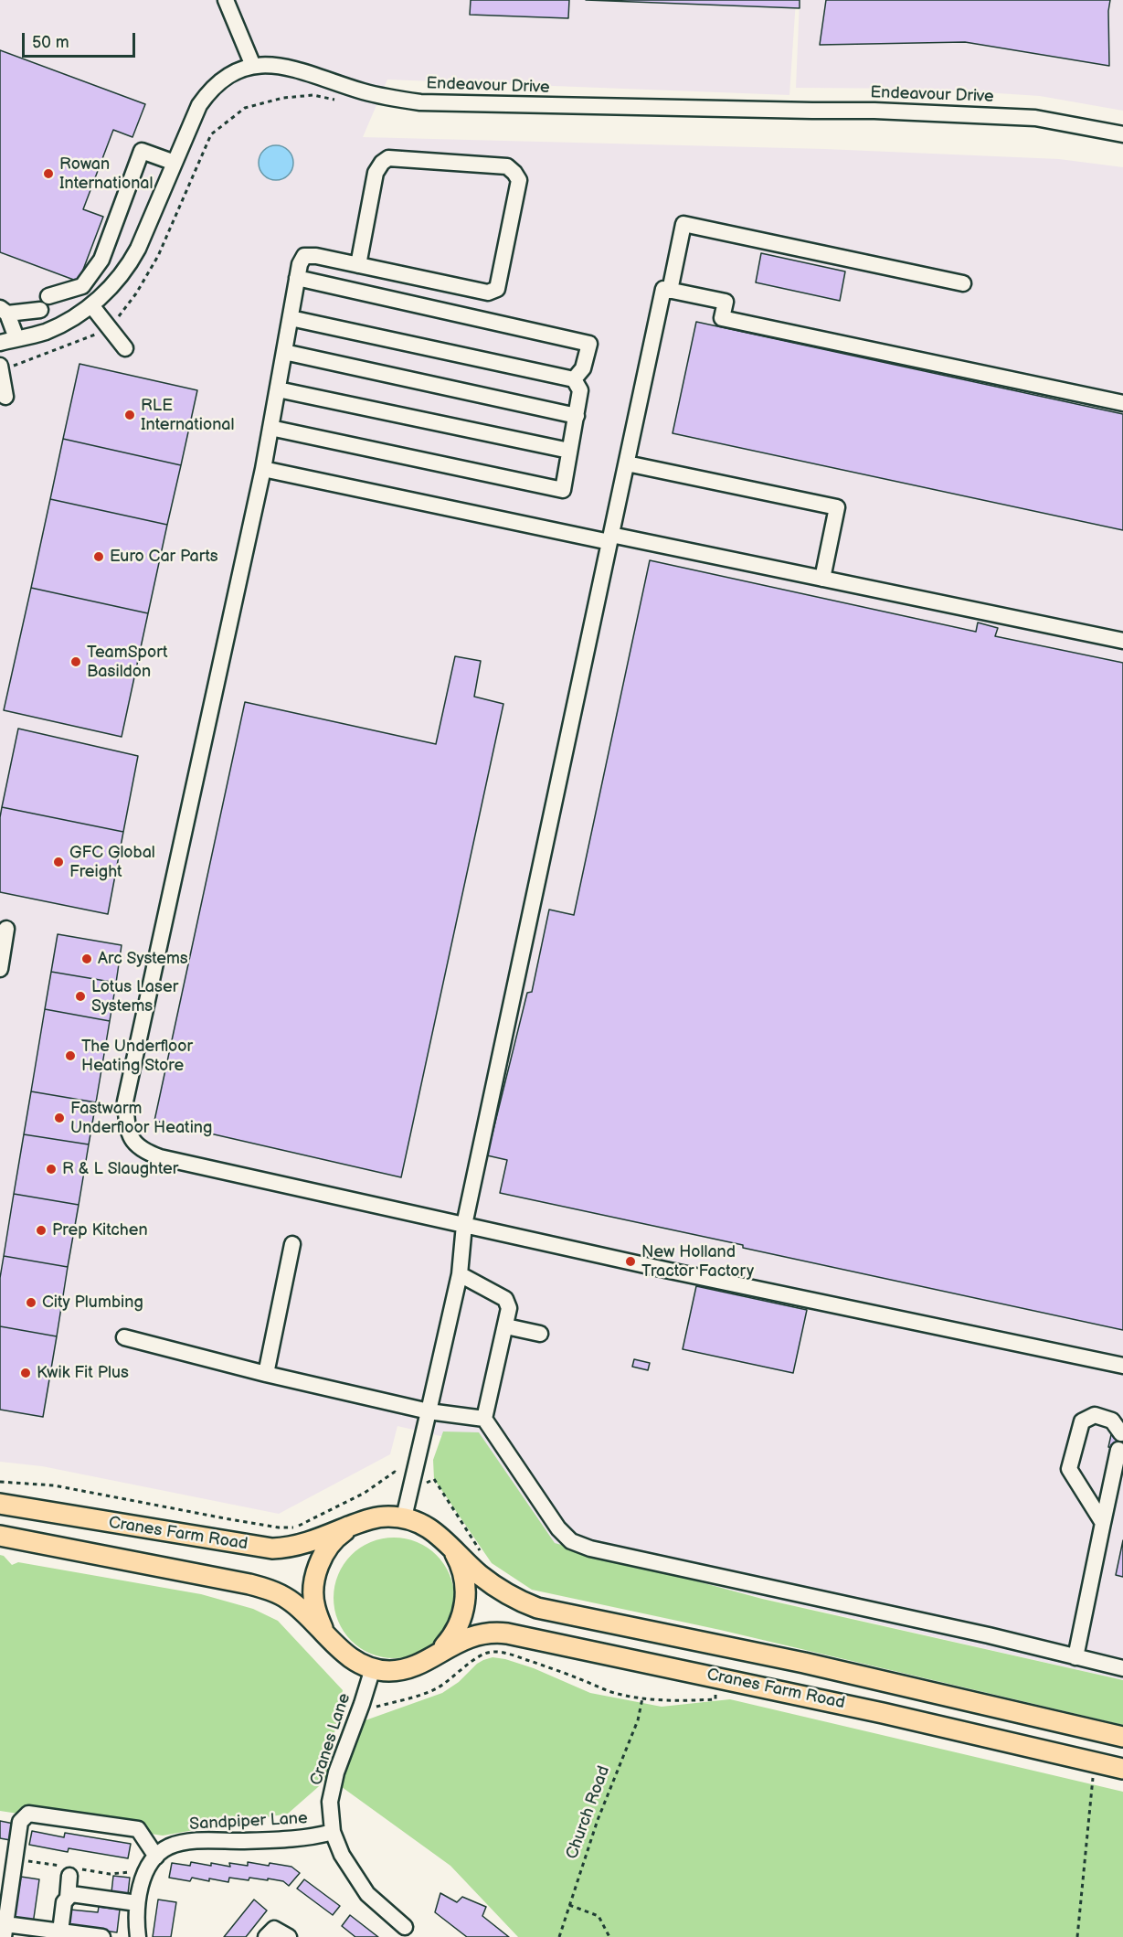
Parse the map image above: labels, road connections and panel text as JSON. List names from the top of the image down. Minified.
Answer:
{"streets":{"main road":["Cranes Farm Road"],"street":["Endeavour Drive","Cranes Lane","Sandpiper Lane"],"path":["Church Road"]},"crossings":[["Cranes Farm Road","Cranes Lane"],["Cranes Lane","Sandpiper Lane"]],"places":["Rowan International","RLE International","Euro Car Parts","TeamSport Basildon","GFC Global Freight","Arc Systems","Lotus Laser Systems","The Underfloor Heating Store","Fastwarm Underfloor Heating","R & L Slaughter","Prep Kitchen","New Holland Tractor Factory","City Plumbing","Kwik Fit Plus"],"scale_bar":"50 m"}
